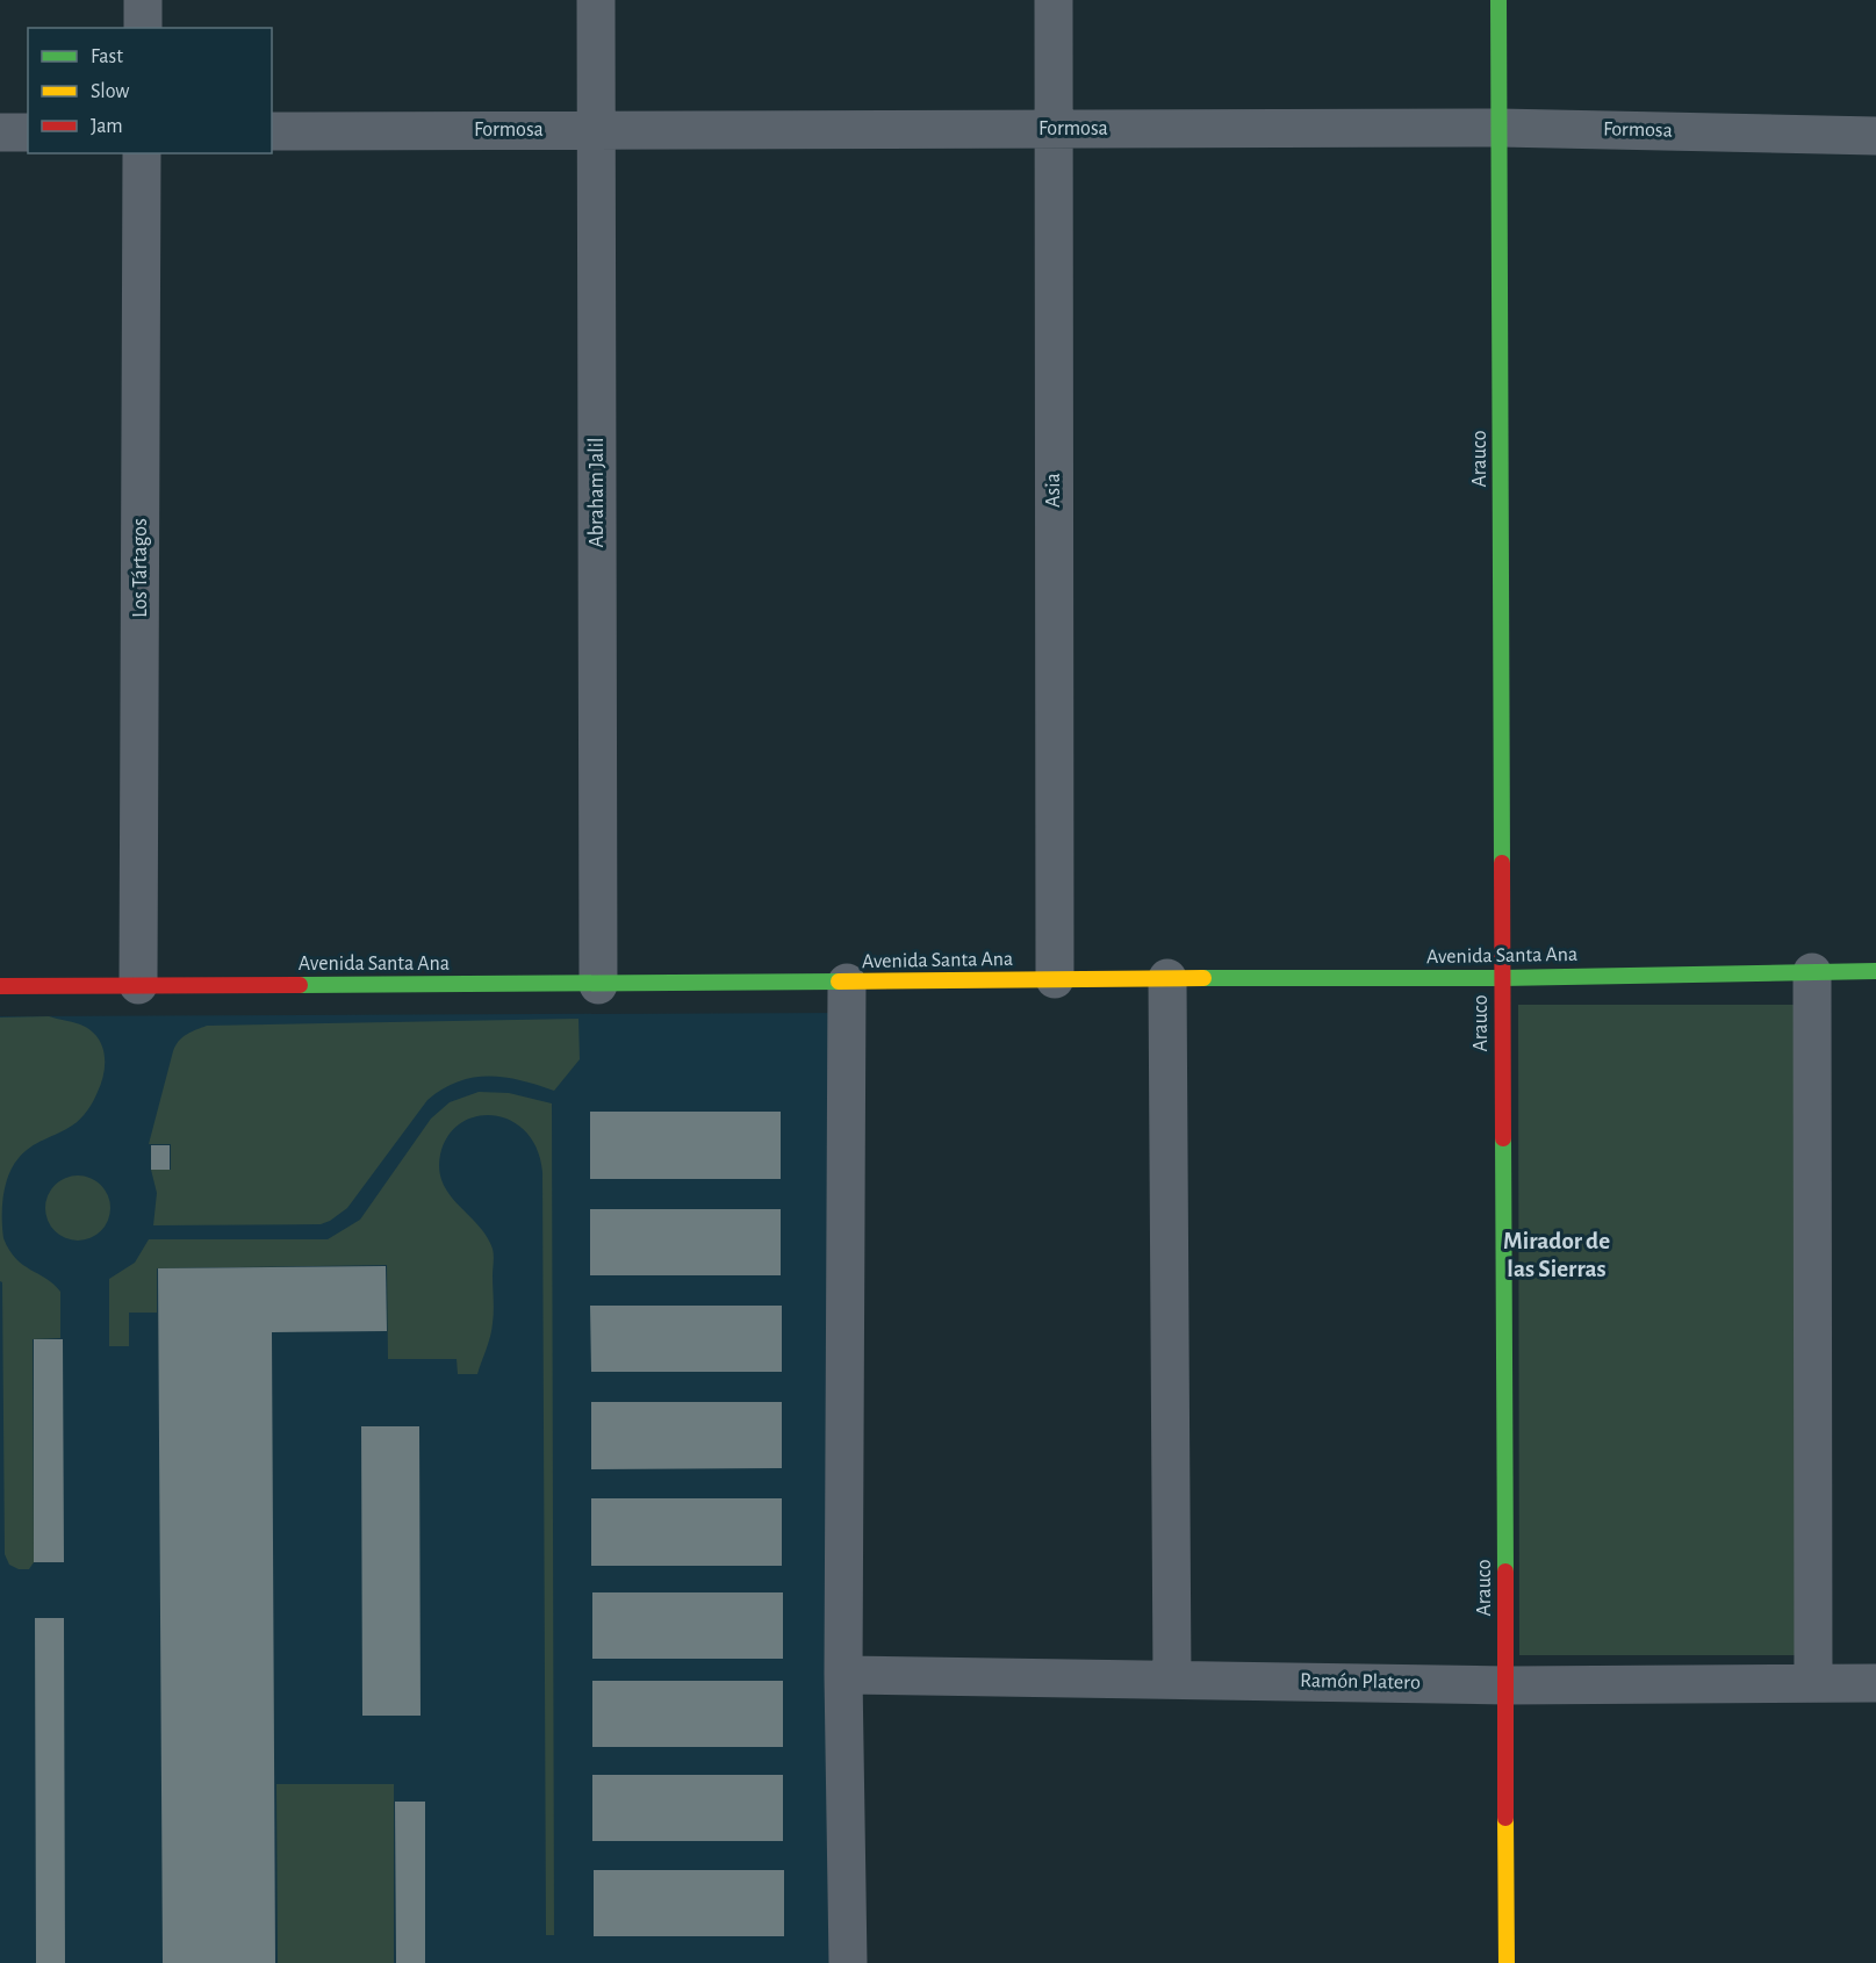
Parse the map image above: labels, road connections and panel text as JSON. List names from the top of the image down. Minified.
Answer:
{"streets":{"street":["Formosa","Arauco","Asia","Abraham Jalil","Los Tártagos","Avenida Santa Ana","Ramón Platero"]},"crossings":[["Formosa","Arauco"],["Formosa","Asia"],["Formosa","Abraham Jalil"],["Arauco","Avenida Santa Ana"],["Arauco","Ramón Platero"],["Asia","Avenida Santa Ana"],["Abraham Jalil","Avenida Santa Ana"],["Los Tártagos","Avenida Santa Ana"]],"districts":["Mirador de las Sierras"],"legend":["Fast","Slow","Jam"]}
